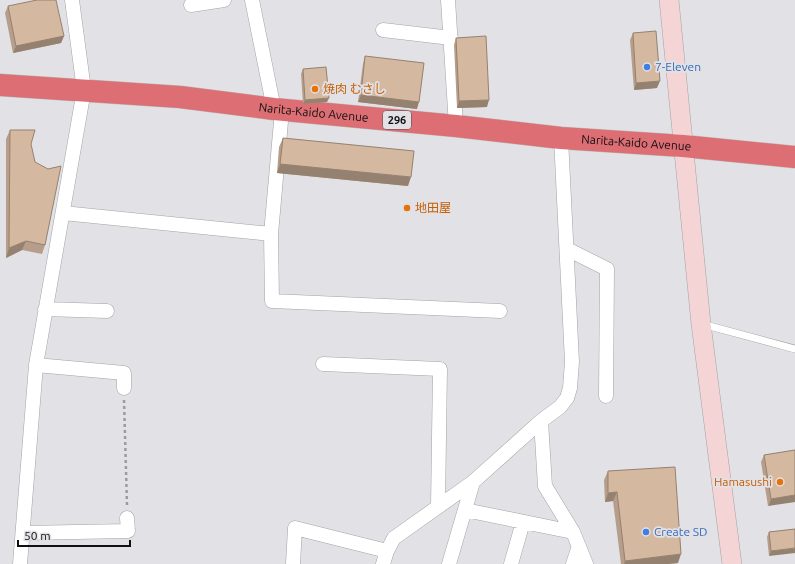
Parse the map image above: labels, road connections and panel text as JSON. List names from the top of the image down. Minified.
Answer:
{"streets":{"highway":["Narita-Kaido Avenue","296"]},"places":["7-Eleven","焼肉 むさし","地田屋","Hamasushi","Create SD"],"scale_bar":"50 m"}
